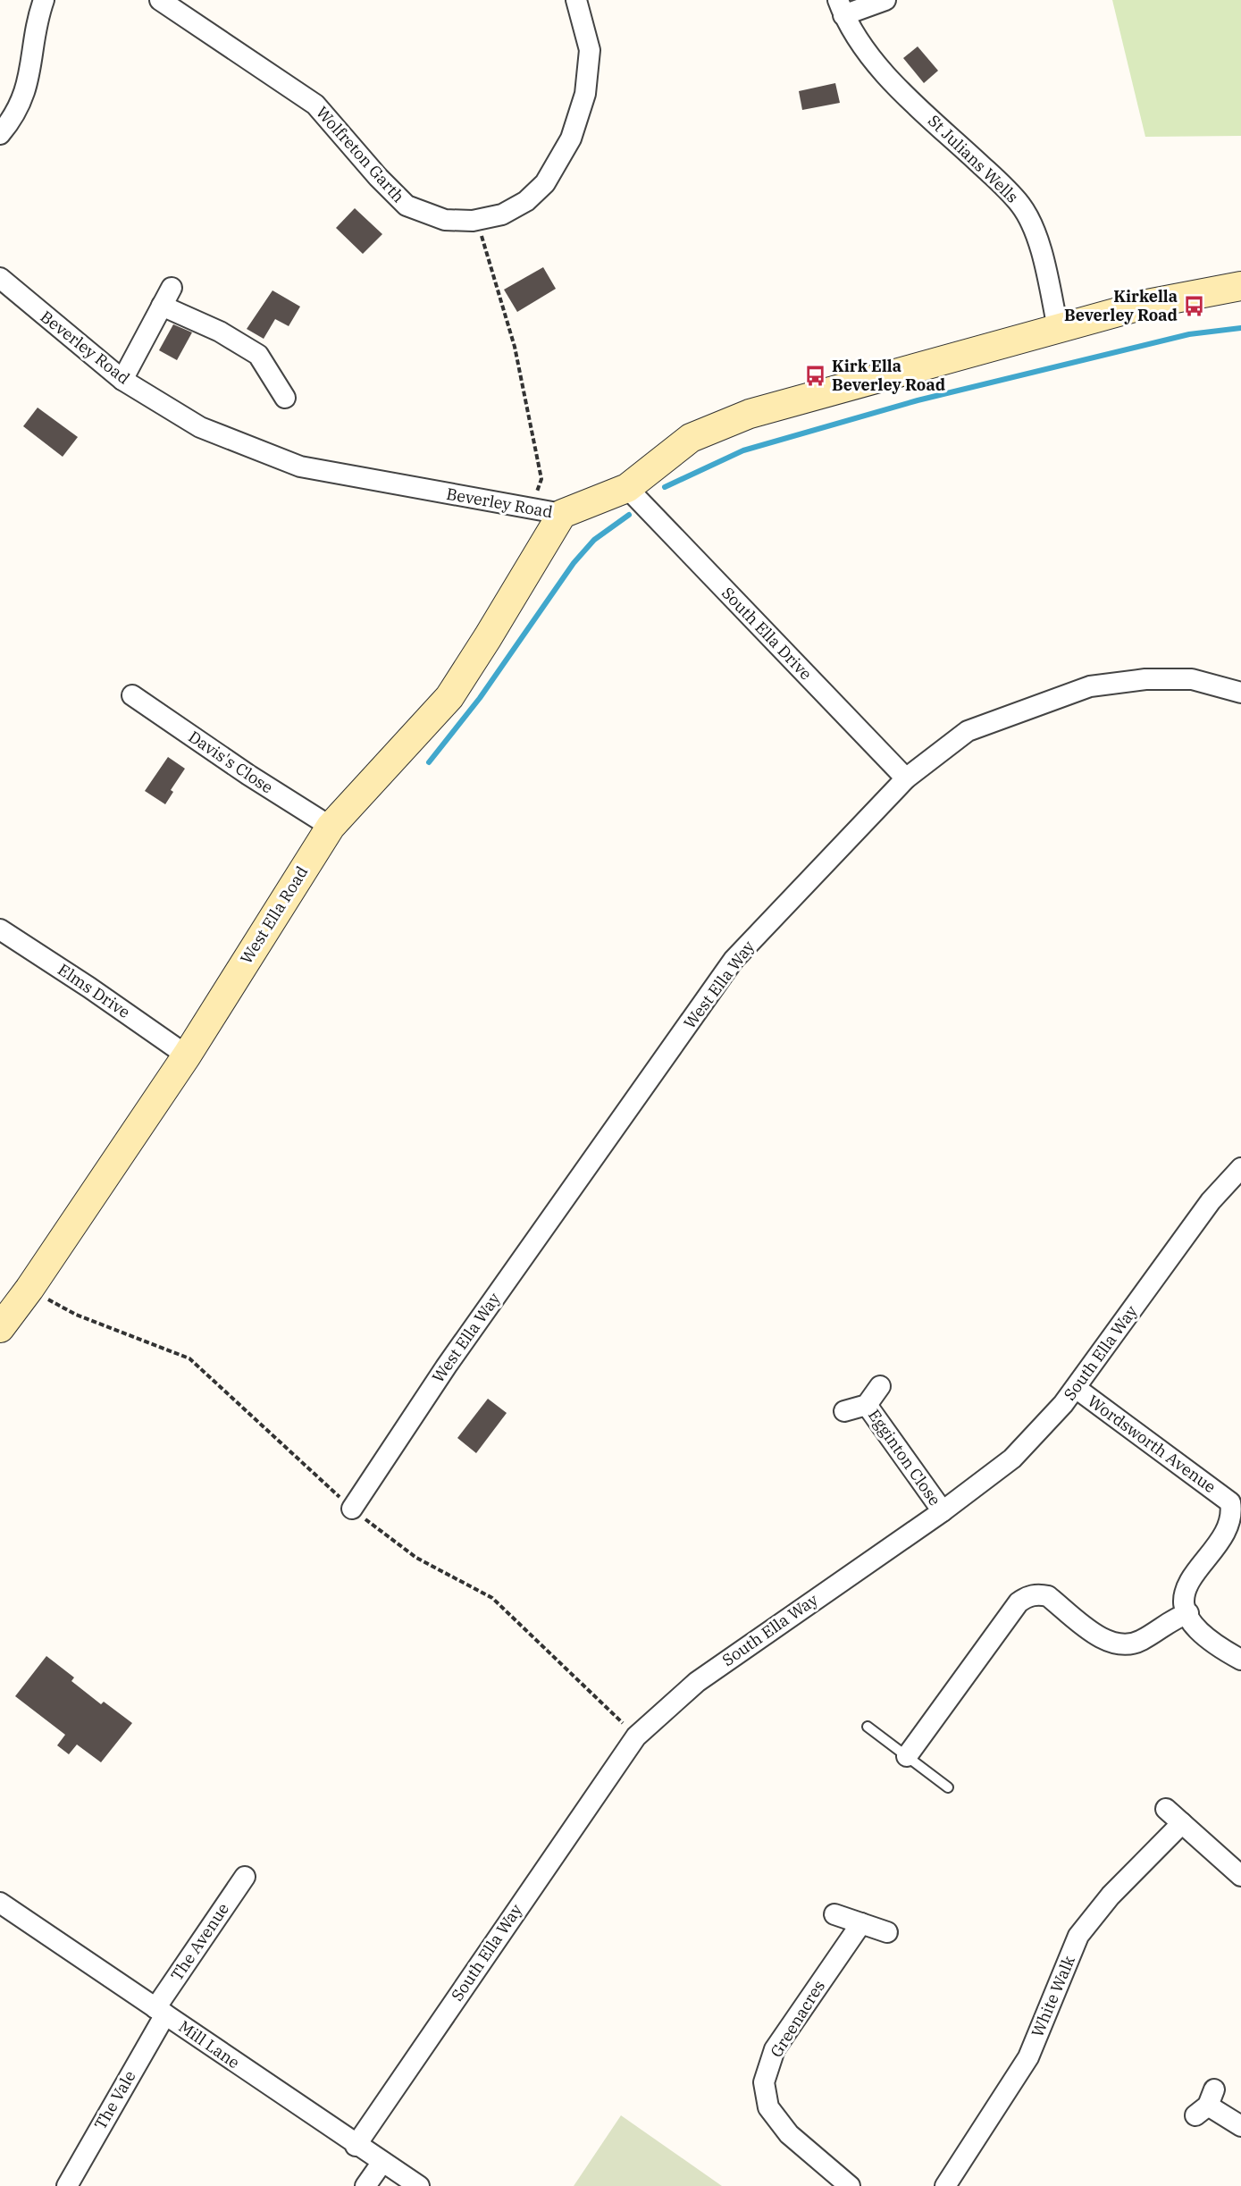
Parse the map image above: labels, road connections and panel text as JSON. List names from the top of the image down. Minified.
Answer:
{"streets":{"street":["Wolfreton Garth","St Julians Wells","Beverley Road","South Ella Drive","Davis's Close","West Ella Road","West Ella Way","Elms Drive","South Ella Way","Wordsworth Avenue","Egginton Close","The Avenue","White Walk","Greenacres","Mill Lane","The Vale"]},"crossings":[["St Julians Wells","Beverley Road"],["Beverley Road","South Ella Drive"],["Beverley Road","West Ella Road"],["South Ella Drive","West Ella Way"],["Davis's Close","West Ella Road"],["West Ella Road","Elms Drive"],["South Ella Way","Wordsworth Avenue"],["South Ella Way","Egginton Close"],["South Ella Way","Mill Lane"],["The Avenue","Mill Lane"],["The Avenue","The Vale"],["Mill Lane","The Vale"]],"places":{"bus stop":["Kirkella Beverley Road","Kirk Ella Beverley Road"]}}
